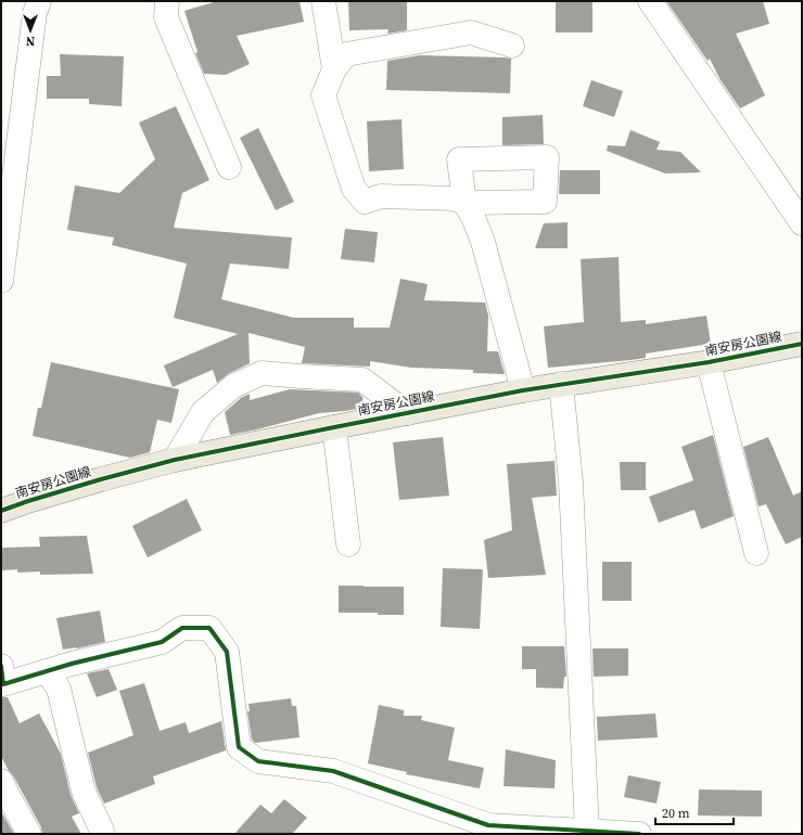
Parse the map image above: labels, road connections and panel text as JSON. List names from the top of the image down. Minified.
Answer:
{"streets":{"main road":["南安房公園線"]},"scale_bar":"20 m","north":"bottom"}
